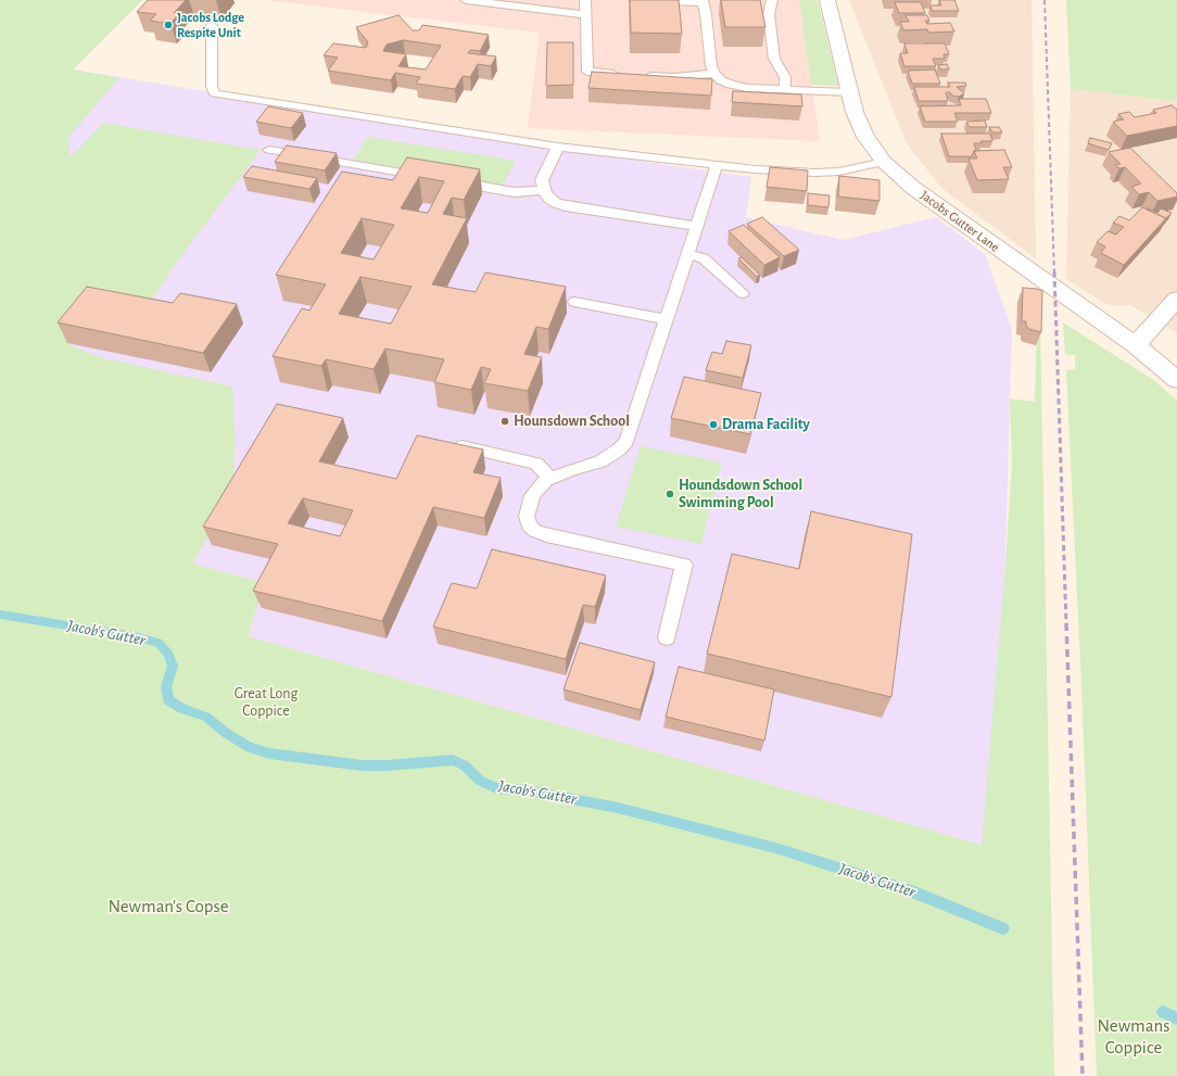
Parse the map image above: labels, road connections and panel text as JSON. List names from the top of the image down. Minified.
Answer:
{"streets":{"street":["Jacobs Gutter Lane"]},"water":["Jacob's Gutter"],"parks":["Great Long Coppice","Newman's Copse","Newmans Coppice"],"places":["Jacobs Lodge Respite Unit","Hounsdown School","Drama Facility","Houndsdown School Swimming Pool"]}
